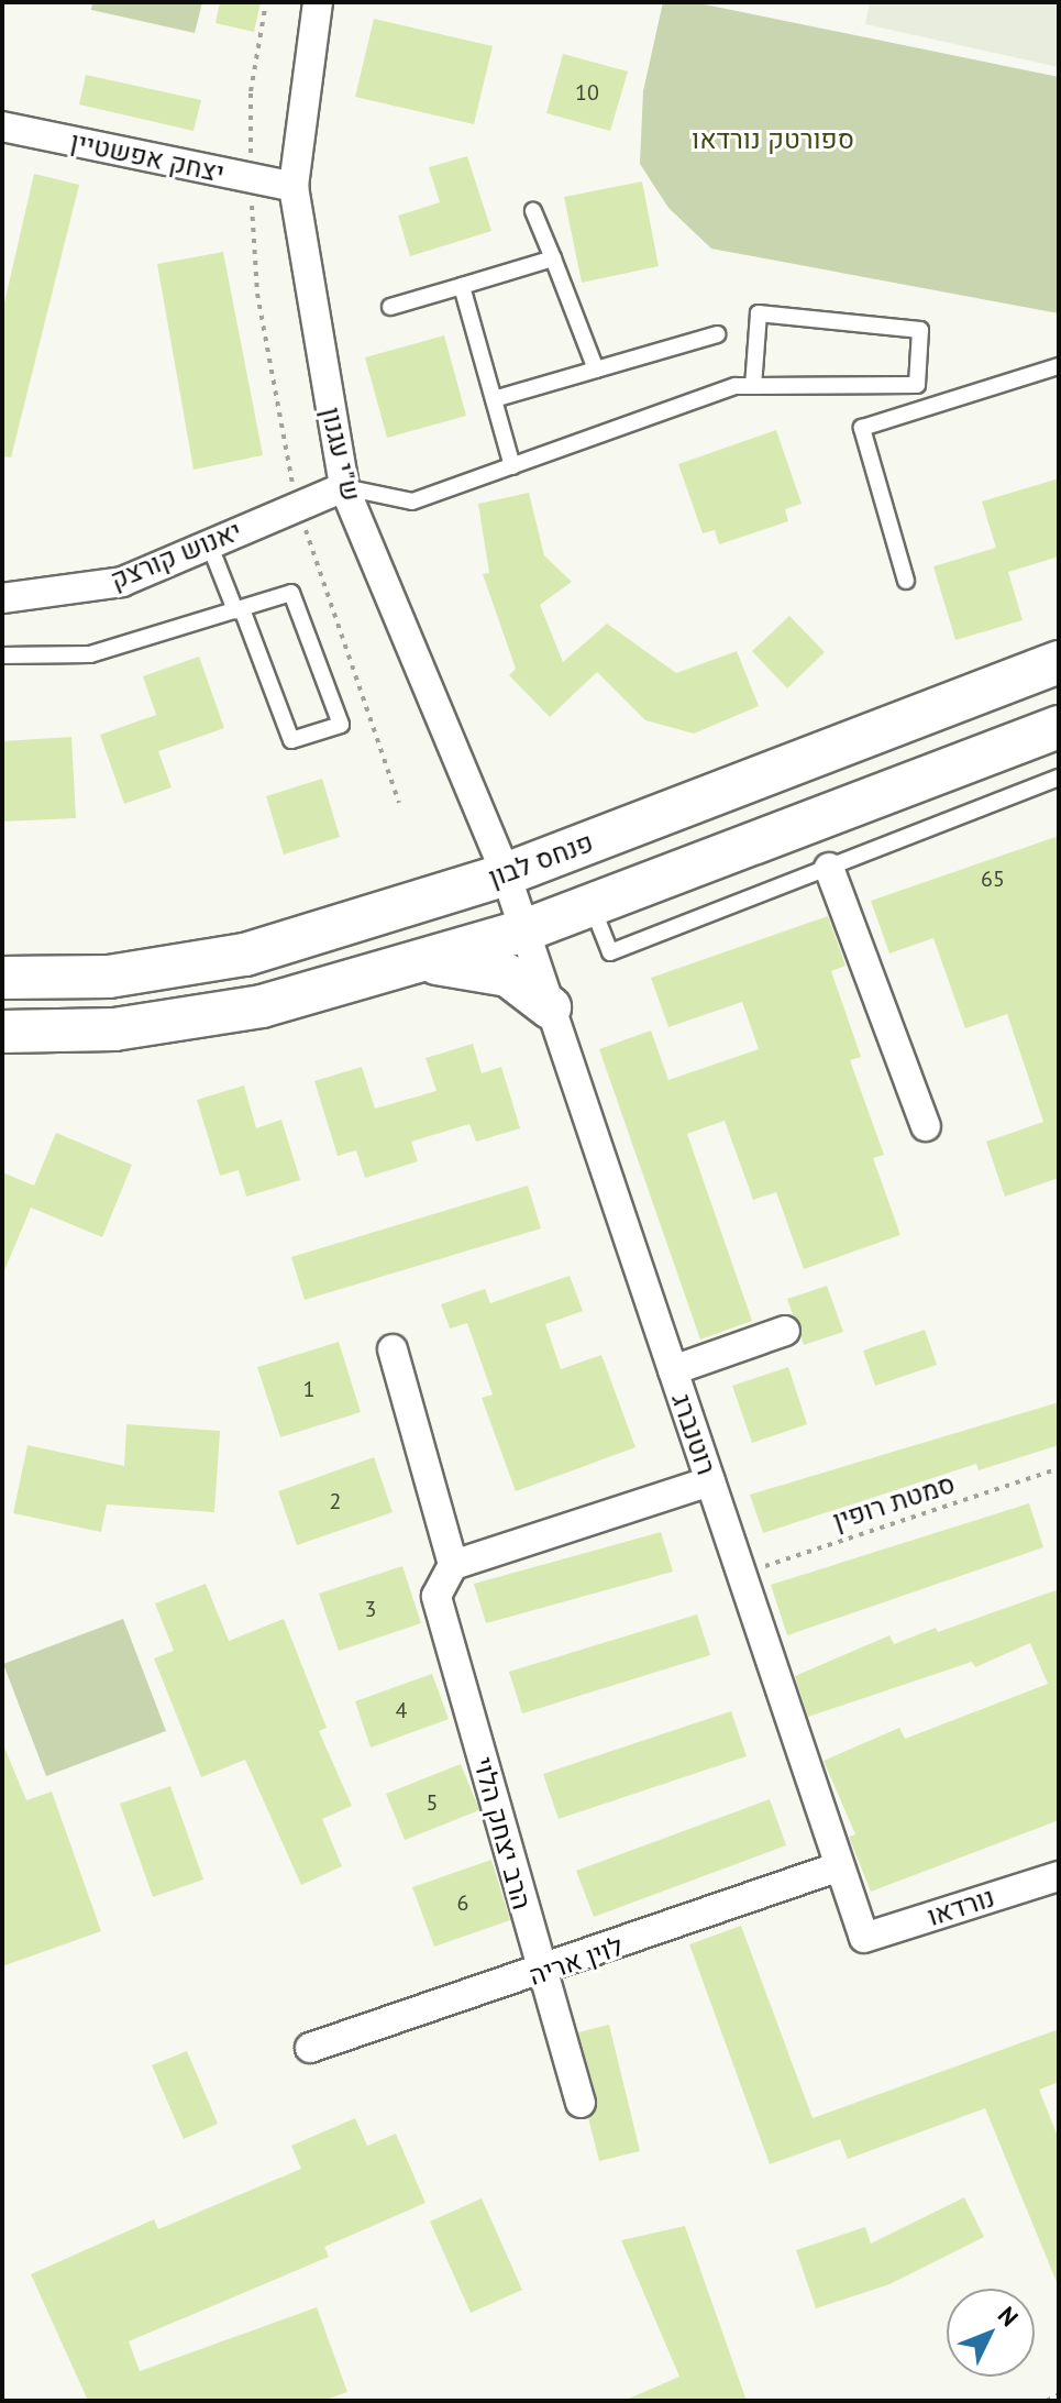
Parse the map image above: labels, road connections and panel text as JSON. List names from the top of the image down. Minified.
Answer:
{"streets":{"main road":["פנחס לבון"],"street":["יצחק אפשטיין","ש\"י עגנון","יאנוש קורצק","רוטנברג","הרב יצחק הלוי","נורדאו","לוין אריה"],"path":["סמטת רופין"]},"crossings":[["יצחק אפשטיין","ש\"י עגנון"],["ש\"י עגנון","יאנוש קורצק"],["ש\"י עגנון","פנחס לבון"],["ש\"י עגנון","רוטנברג"],["רוטנברג","סמטת רופין"],["רוטנברג","נורדאו"],["רוטנברג","לוין אריה"],["הרב יצחק הלוי","לוין אריה"]],"parks":["ספורטק נורדאו"],"house_numbers":["10","65","1","2","3","4","5","6"],"north":"top right"}
